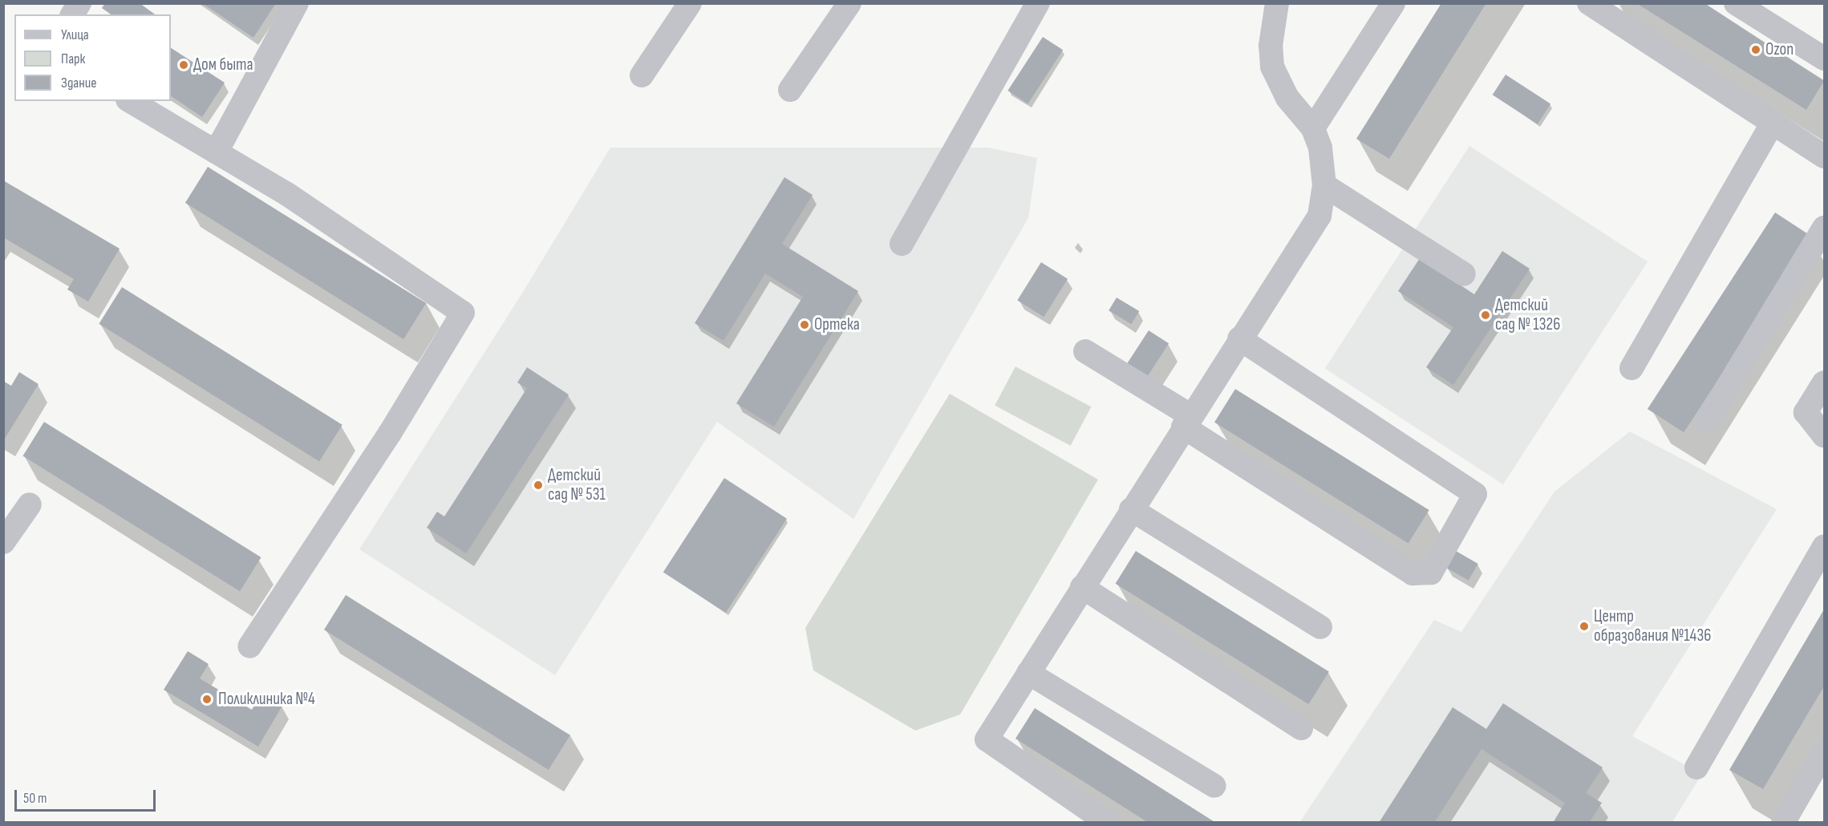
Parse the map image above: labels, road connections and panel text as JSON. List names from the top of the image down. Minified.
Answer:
{"places":["Ozon","Дом быта","Детский сад № 1326","Ортека","Детский сад № 531","Центр образования №1436","Поликлиника №4"],"legend":["Улица","Парк","Здание"],"scale_bar":"50 m"}
